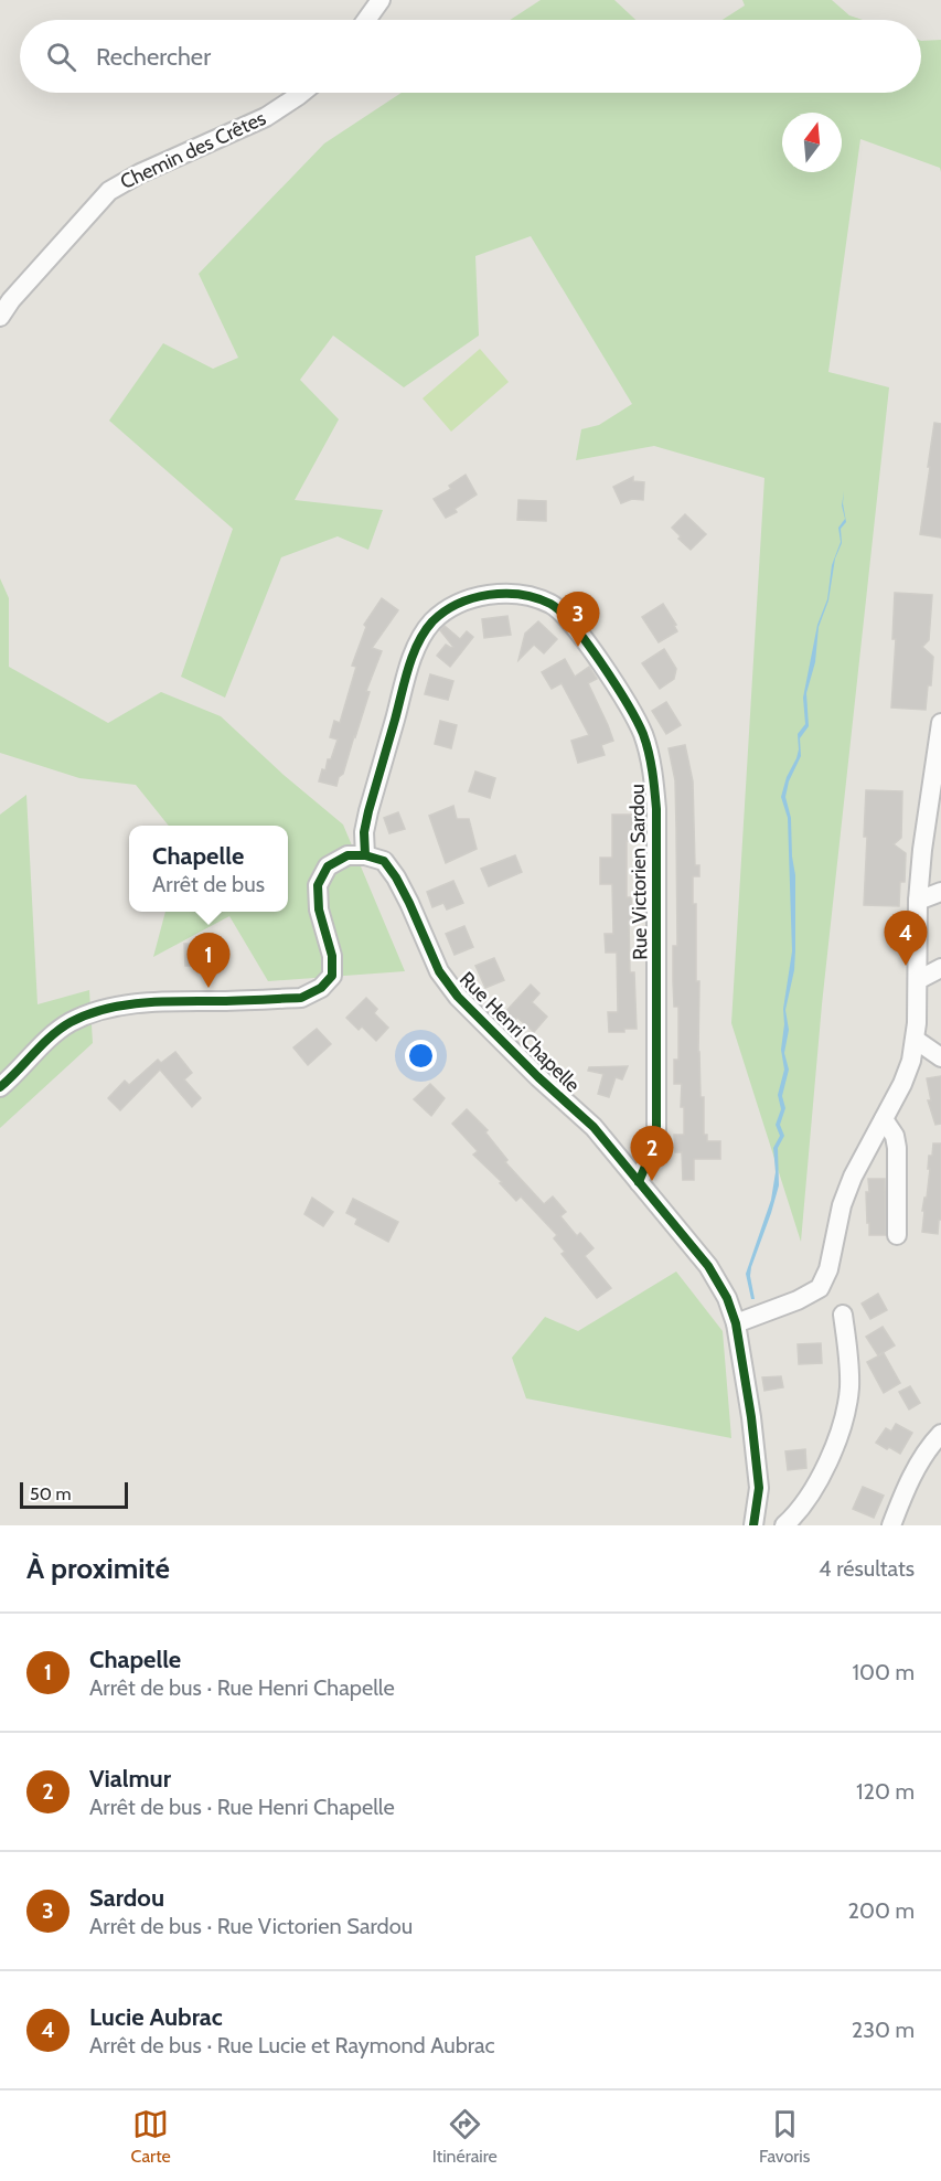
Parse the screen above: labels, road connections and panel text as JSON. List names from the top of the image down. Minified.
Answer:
{"streets":{"street":["Chemin des Crêtes","Rue Victorien Sardou","Rue Henri Chapelle"]},"crossings":[["Rue Victorien Sardou","Rue Henri Chapelle"]],"scale_bar":"50 m","north":"top","page":{"search":"Rechercher","pins":["3","4","1","2"],"popup":["Chapelle","Arrêt de bus"],"scale":"50 m","heading":["À proximité","4 résultats"],"list":[{"mark":"1","name":"Chapelle","note":"Arrêt de bus · Rue Henri Chapelle","value":"100 m"},{"mark":"2","name":"Vialmur","note":"Arrêt de bus · Rue Henri Chapelle","value":"120 m"},{"mark":"3","name":"Sardou","note":"Arrêt de bus · Rue Victorien Sardou","value":"200 m"},{"mark":"4","name":"Lucie Aubrac","note":"Arrêt de bus · Rue Lucie et Raymond Aubrac","value":"230 m"}],"nav":["Carte","Itinéraire","Favoris"]}}
